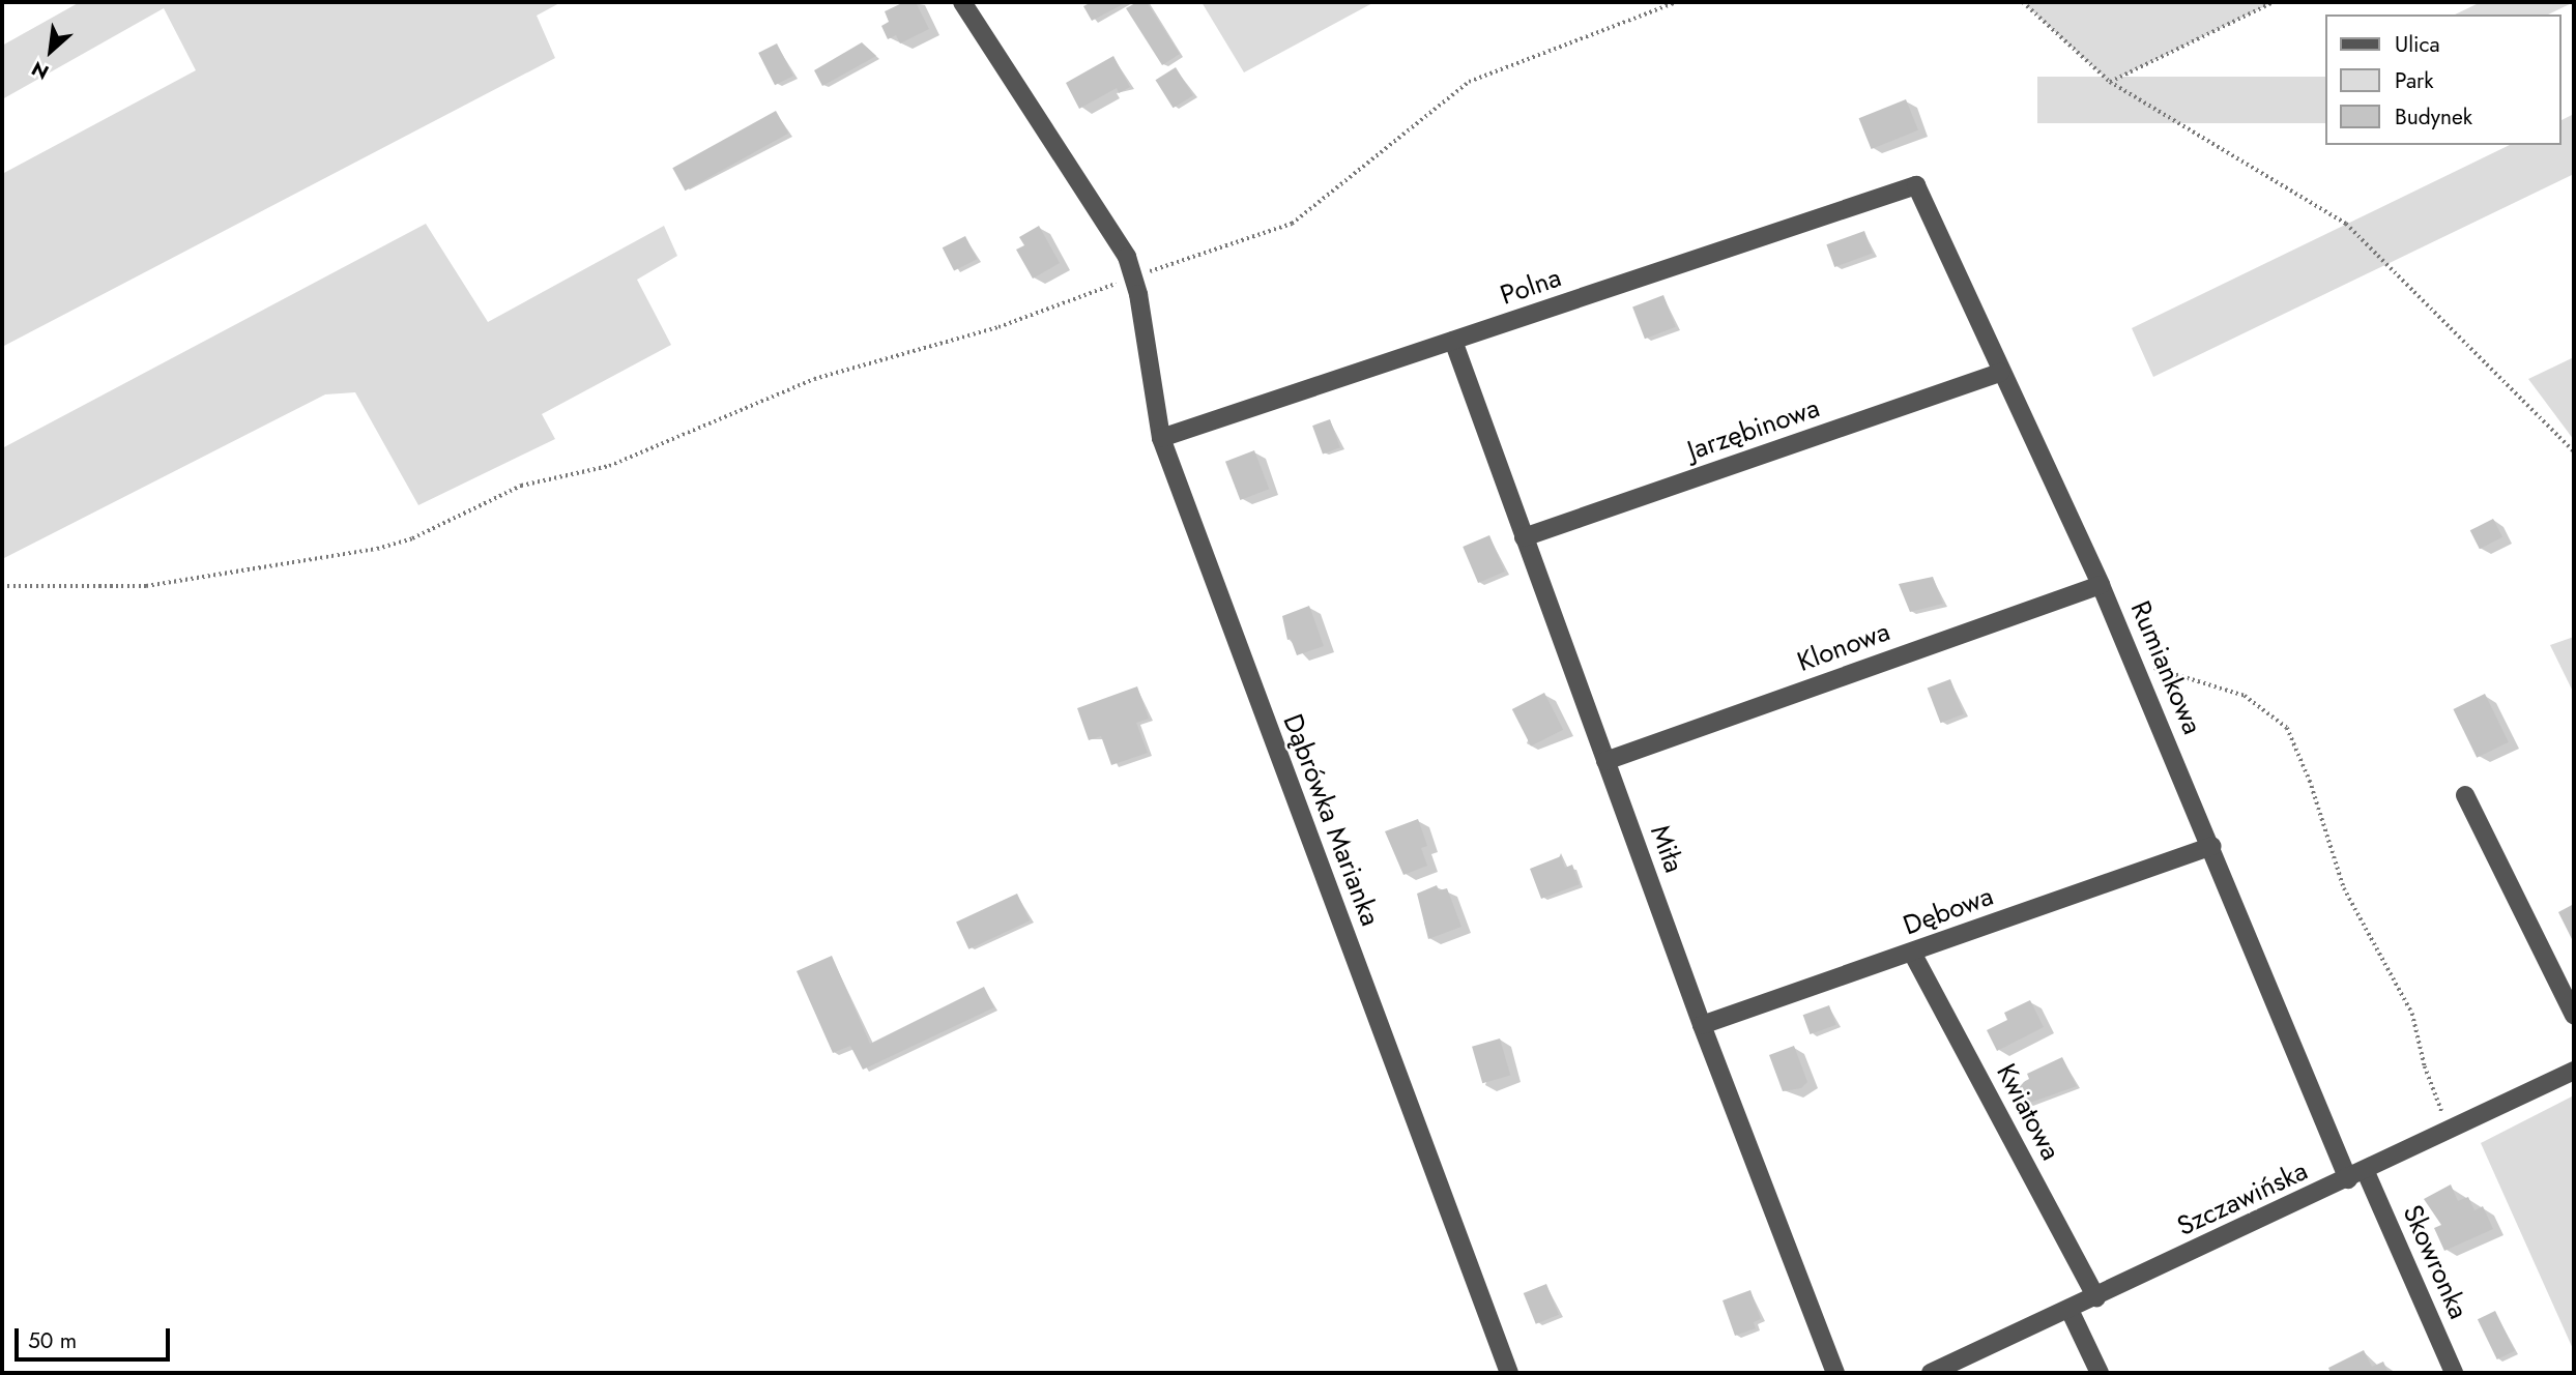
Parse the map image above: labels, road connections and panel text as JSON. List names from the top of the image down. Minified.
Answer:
{"streets":{"street":["Polna","Jarzębinowa","Klonowa","Rumiankowa","Dąbrówka Marianka","Miła","Dębowa","Kwiatowa","Szczawińska","Skowronka"]},"crossings":[["Polna","Rumiankowa"],["Polna","Dąbrówka Marianka"],["Polna","Miła"],["Jarzębinowa","Rumiankowa"],["Jarzębinowa","Miła"],["Klonowa","Rumiankowa"],["Klonowa","Miła"],["Rumiankowa","Dębowa"],["Rumiankowa","Szczawińska"],["Miła","Dębowa"],["Dębowa","Kwiatowa"],["Kwiatowa","Szczawińska"],["Szczawińska","Skowronka"]],"legend":["Ulica","Park","Budynek"],"scale_bar":"50 m","north":"bottom left"}
